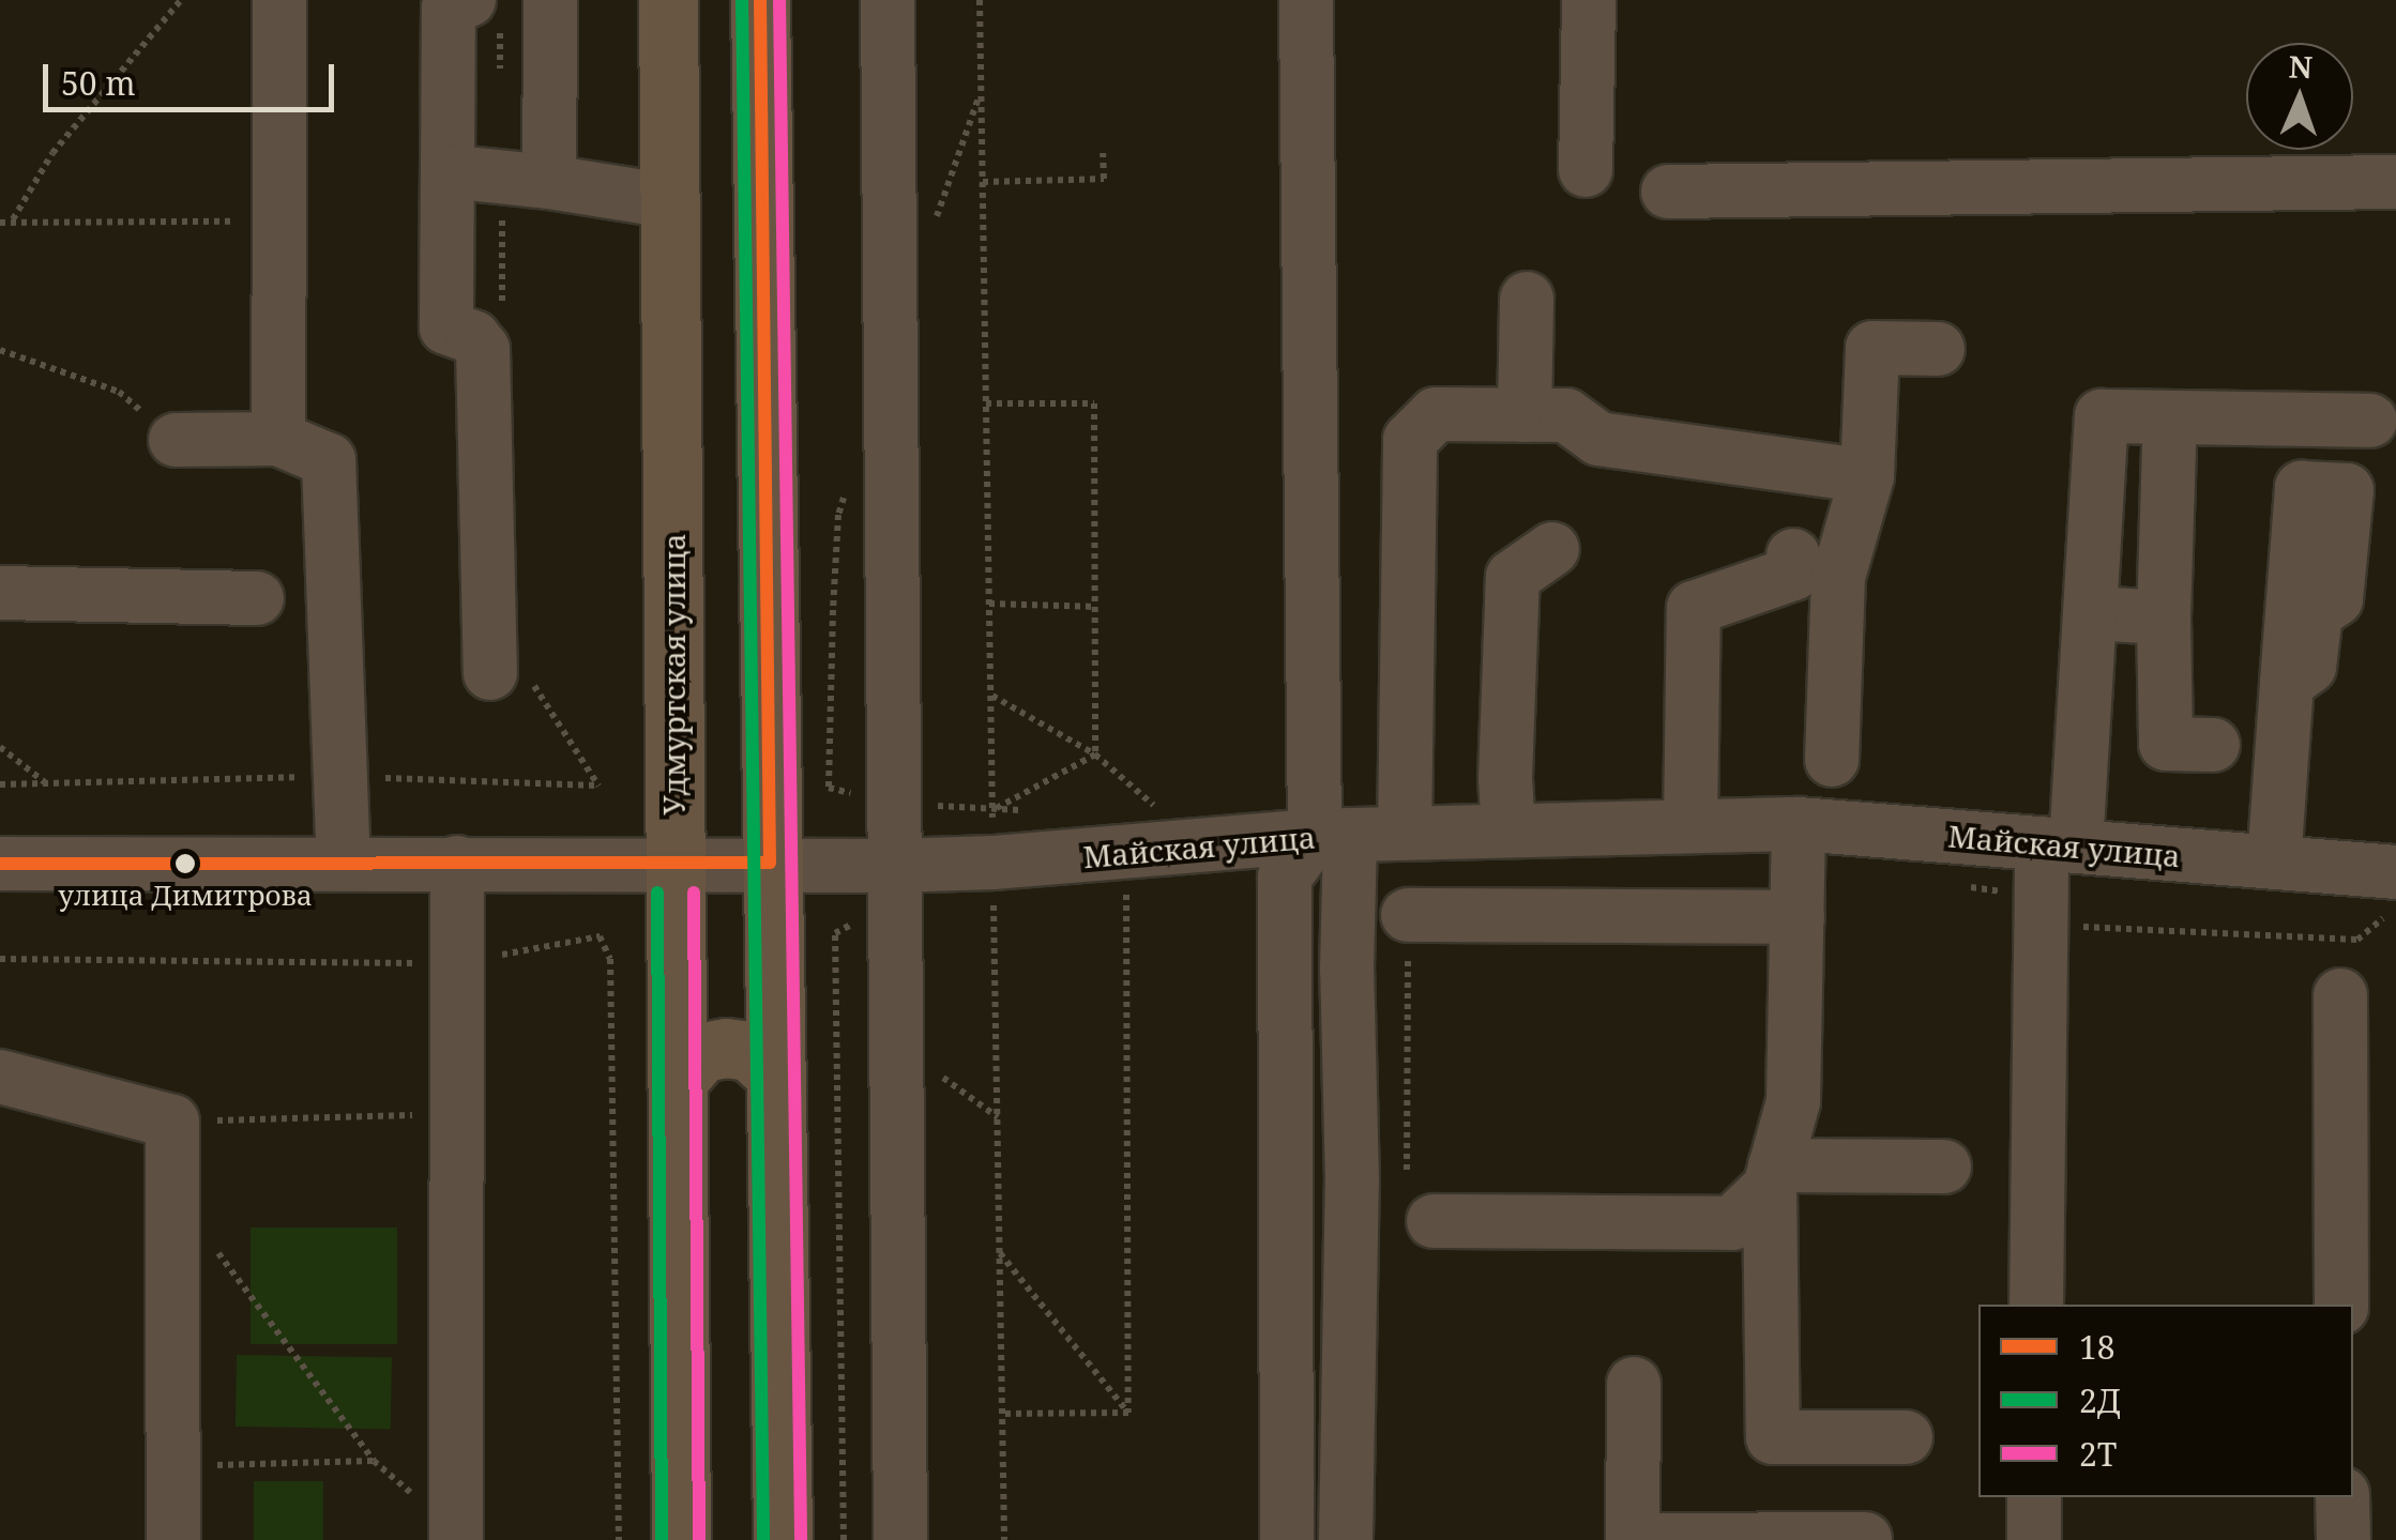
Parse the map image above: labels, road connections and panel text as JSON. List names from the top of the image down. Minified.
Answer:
{"streets":{"main road":["Удмуртская улица"],"street":["Майская улица"]},"crossings":[["Удмуртская улица","Майская улица"]],"places":["улица Димитрова"],"lines":["transit line 18","transit line 2Д","transit line 2Т"],"legend":["18","2Д","2Т"],"scale_bar":"50 m","north":"top"}
